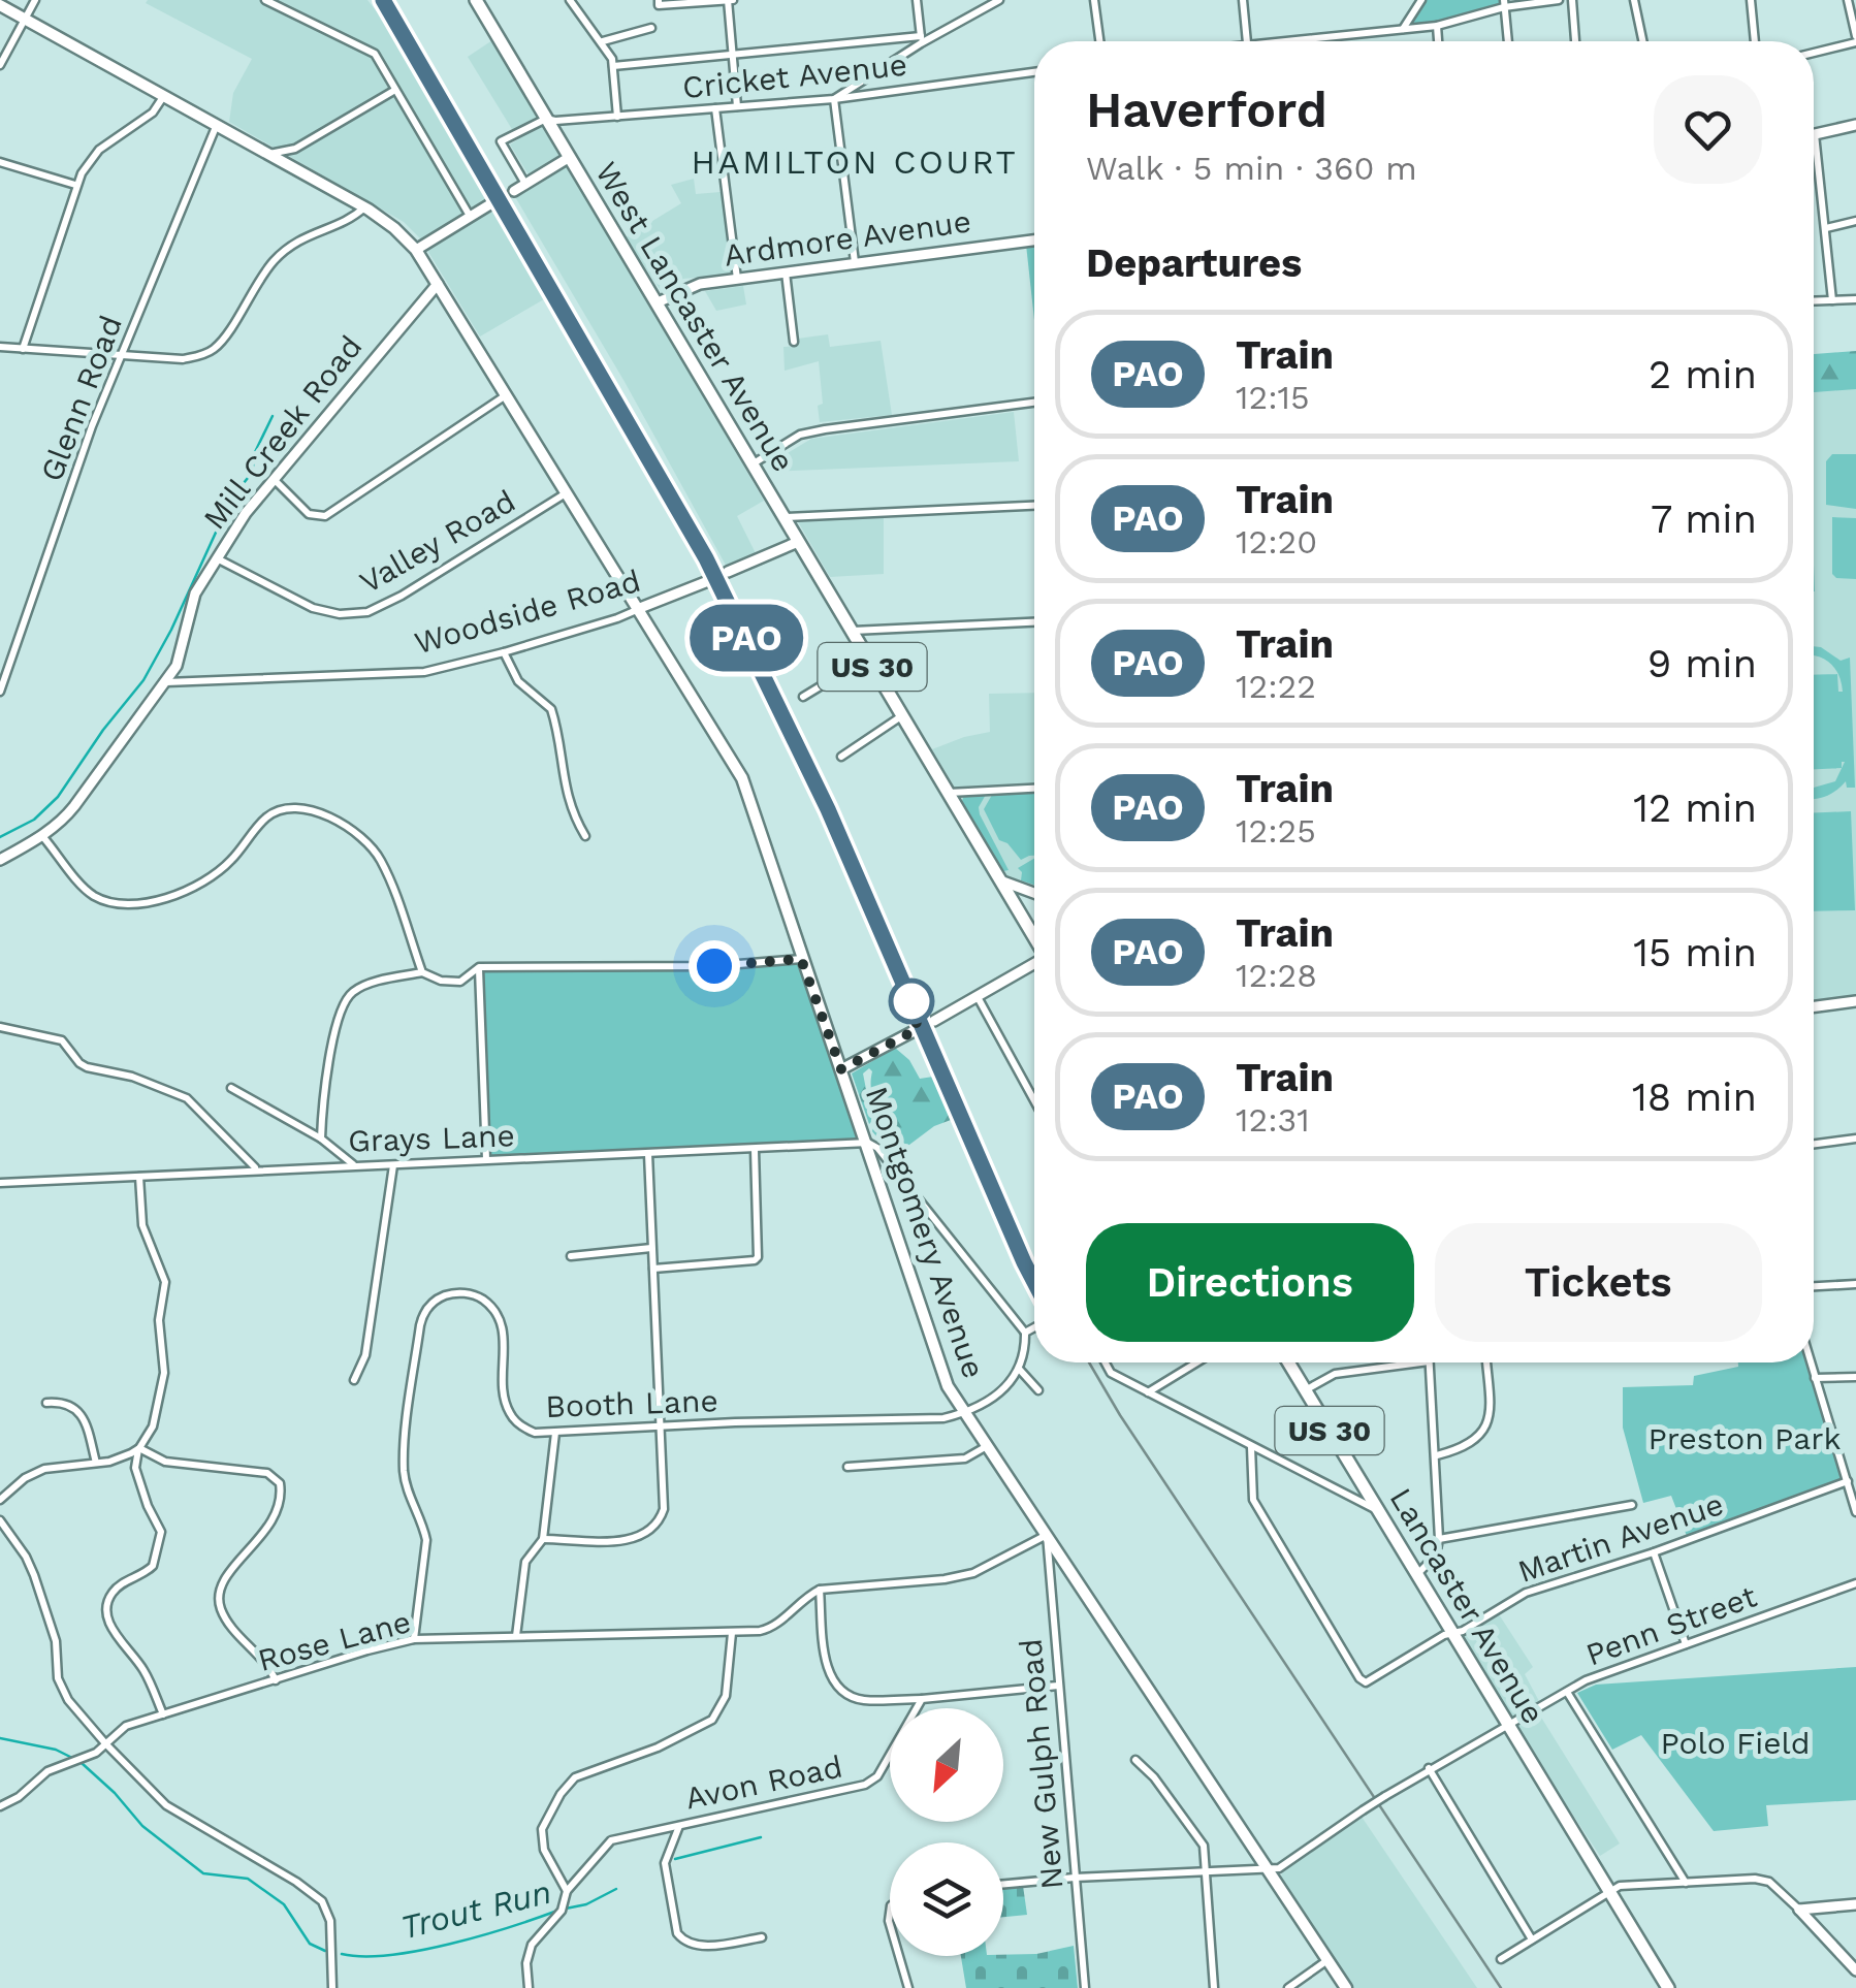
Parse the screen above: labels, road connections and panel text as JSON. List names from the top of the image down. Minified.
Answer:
{"streets":{"highway":["West Lancaster Avenue","US 30","Lancaster Avenue"],"main road":["Montgomery Avenue"],"street":["Cricket Avenue","Ardmore Avenue","Glenn Road","Mill Creek Road","Valley Road","Woodside Road","Grays Lane","Booth Lane","Martin Avenue","Penn Street","Rose Lane","New Gulph Road","Avon Road"]},"crossings":[["Cricket Avenue","West Lancaster Avenue"],["Cricket Avenue","US 30"],["Ardmore Avenue","West Lancaster Avenue"],["West Lancaster Avenue","US 30"],["Glenn Road","Montgomery Avenue"],["Mill Creek Road","Valley Road"],["Mill Creek Road","Woodside Road"],["Mill Creek Road","Montgomery Avenue"],["Valley Road","Montgomery Avenue"],["Woodside Road","Montgomery Avenue"],["US 30","Lancaster Avenue"],["Grays Lane","Montgomery Avenue"],["Montgomery Avenue","Booth Lane"],["Montgomery Avenue","Penn Street"],["Montgomery Avenue","New Gulph Road"],["Booth Lane","Rose Lane"],["Martin Avenue","Lancaster Avenue"],["Lancaster Avenue","Penn Street"]],"districts":["HAMILTON COURT"],"water":["Trout Run"],"parks":["Preston Park","Polo Field"],"north":"bottom left","page":{"on_map":"PAO","heading":[["Haverford","Walk · 5 min · 360 m"],"Departures"],"list":[{"mark":"PAO","name":"Train","note":"12:15","value":"2 min"},{"mark":"PAO","name":"Train","note":"12:20","value":"7 min"},{"mark":"PAO","name":"Train","note":"12:22","value":"9 min"},{"mark":"PAO","name":"Train","note":"12:25","value":"12 min"},{"mark":"PAO","name":"Train","note":"12:28","value":"15 min"},{"mark":"PAO","name":"Train","note":"12:31","value":"18 min"}],"buttons":["Directions","Tickets"]}}
